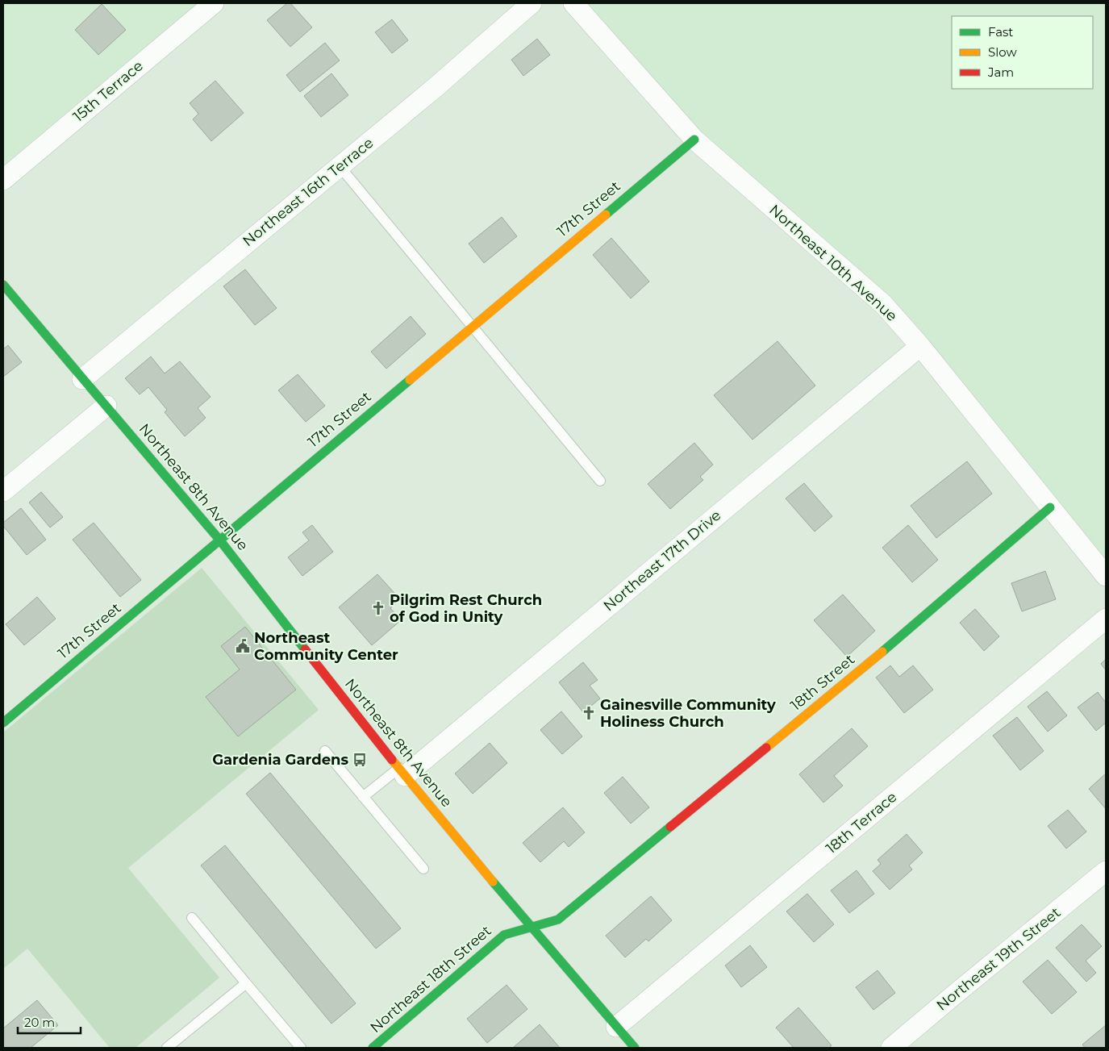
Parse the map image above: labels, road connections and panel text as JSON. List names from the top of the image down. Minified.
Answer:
{"streets":{"street":["15th Terrace","Northeast 16th Terrace","17th Street","Northeast 10th Avenue","Northeast 8th Avenue","Northeast 17th Drive","18th Street","18th Terrace","Northeast 19th Street","Northeast 18th Street"]},"crossings":[["Northeast 16th Terrace","Northeast 8th Avenue"],["17th Street","Northeast 10th Avenue"],["17th Street","Northeast 8th Avenue"],["Northeast 10th Avenue","Northeast 17th Drive"],["Northeast 10th Avenue","18th Street"],["Northeast 8th Avenue","Northeast 17th Drive"],["Northeast 8th Avenue","18th Street"],["Northeast 8th Avenue","18th Terrace"],["Northeast 8th Avenue","Northeast 18th Street"],["18th Street","Northeast 18th Street"]],"places":{"church":["Pilgrim Rest Church of God in Unity","Gainesville Community Holiness Church"],"public building":["Northeast Community Center"],"bus stop":["Gardenia Gardens"]},"legend":["Fast","Slow","Jam"],"scale_bar":"20 m"}
